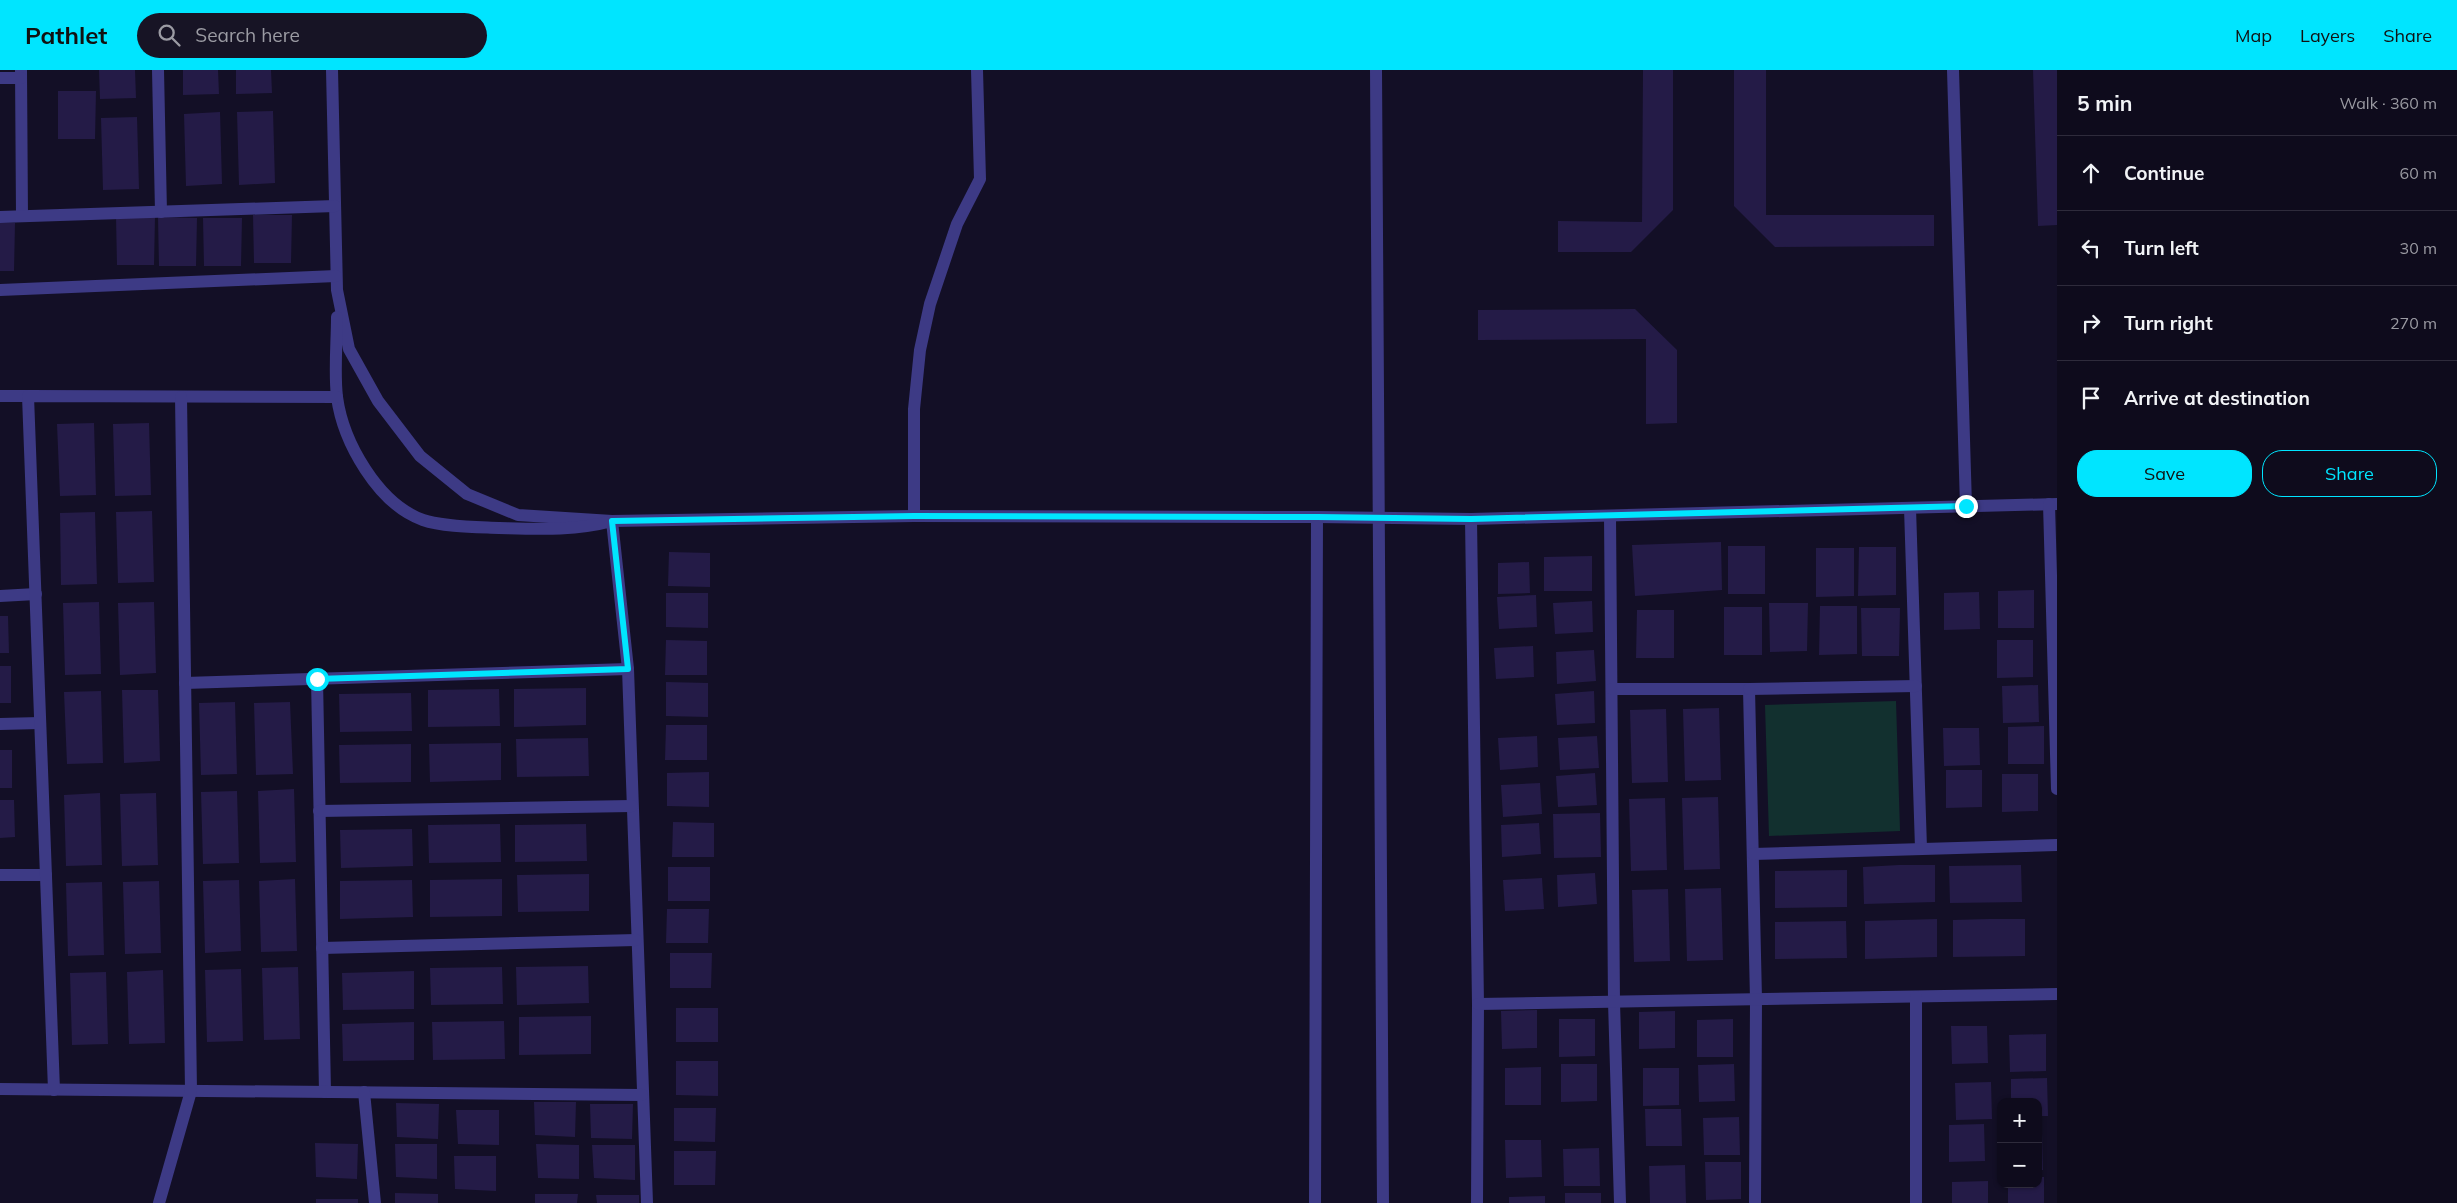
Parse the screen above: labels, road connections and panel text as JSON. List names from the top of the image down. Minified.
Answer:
{"page":{"header":"Pathlet","search":"Search here","nav":["Map","Layers","Share"],"heading":["5 min","Walk · 360 m"],"list":[["Continue","60 m"],["Turn left","30 m"],["Turn right","270 m"],"Arrive at destination"],"buttons":["Save","Share"],"map_buttons":["+","−"]}}
